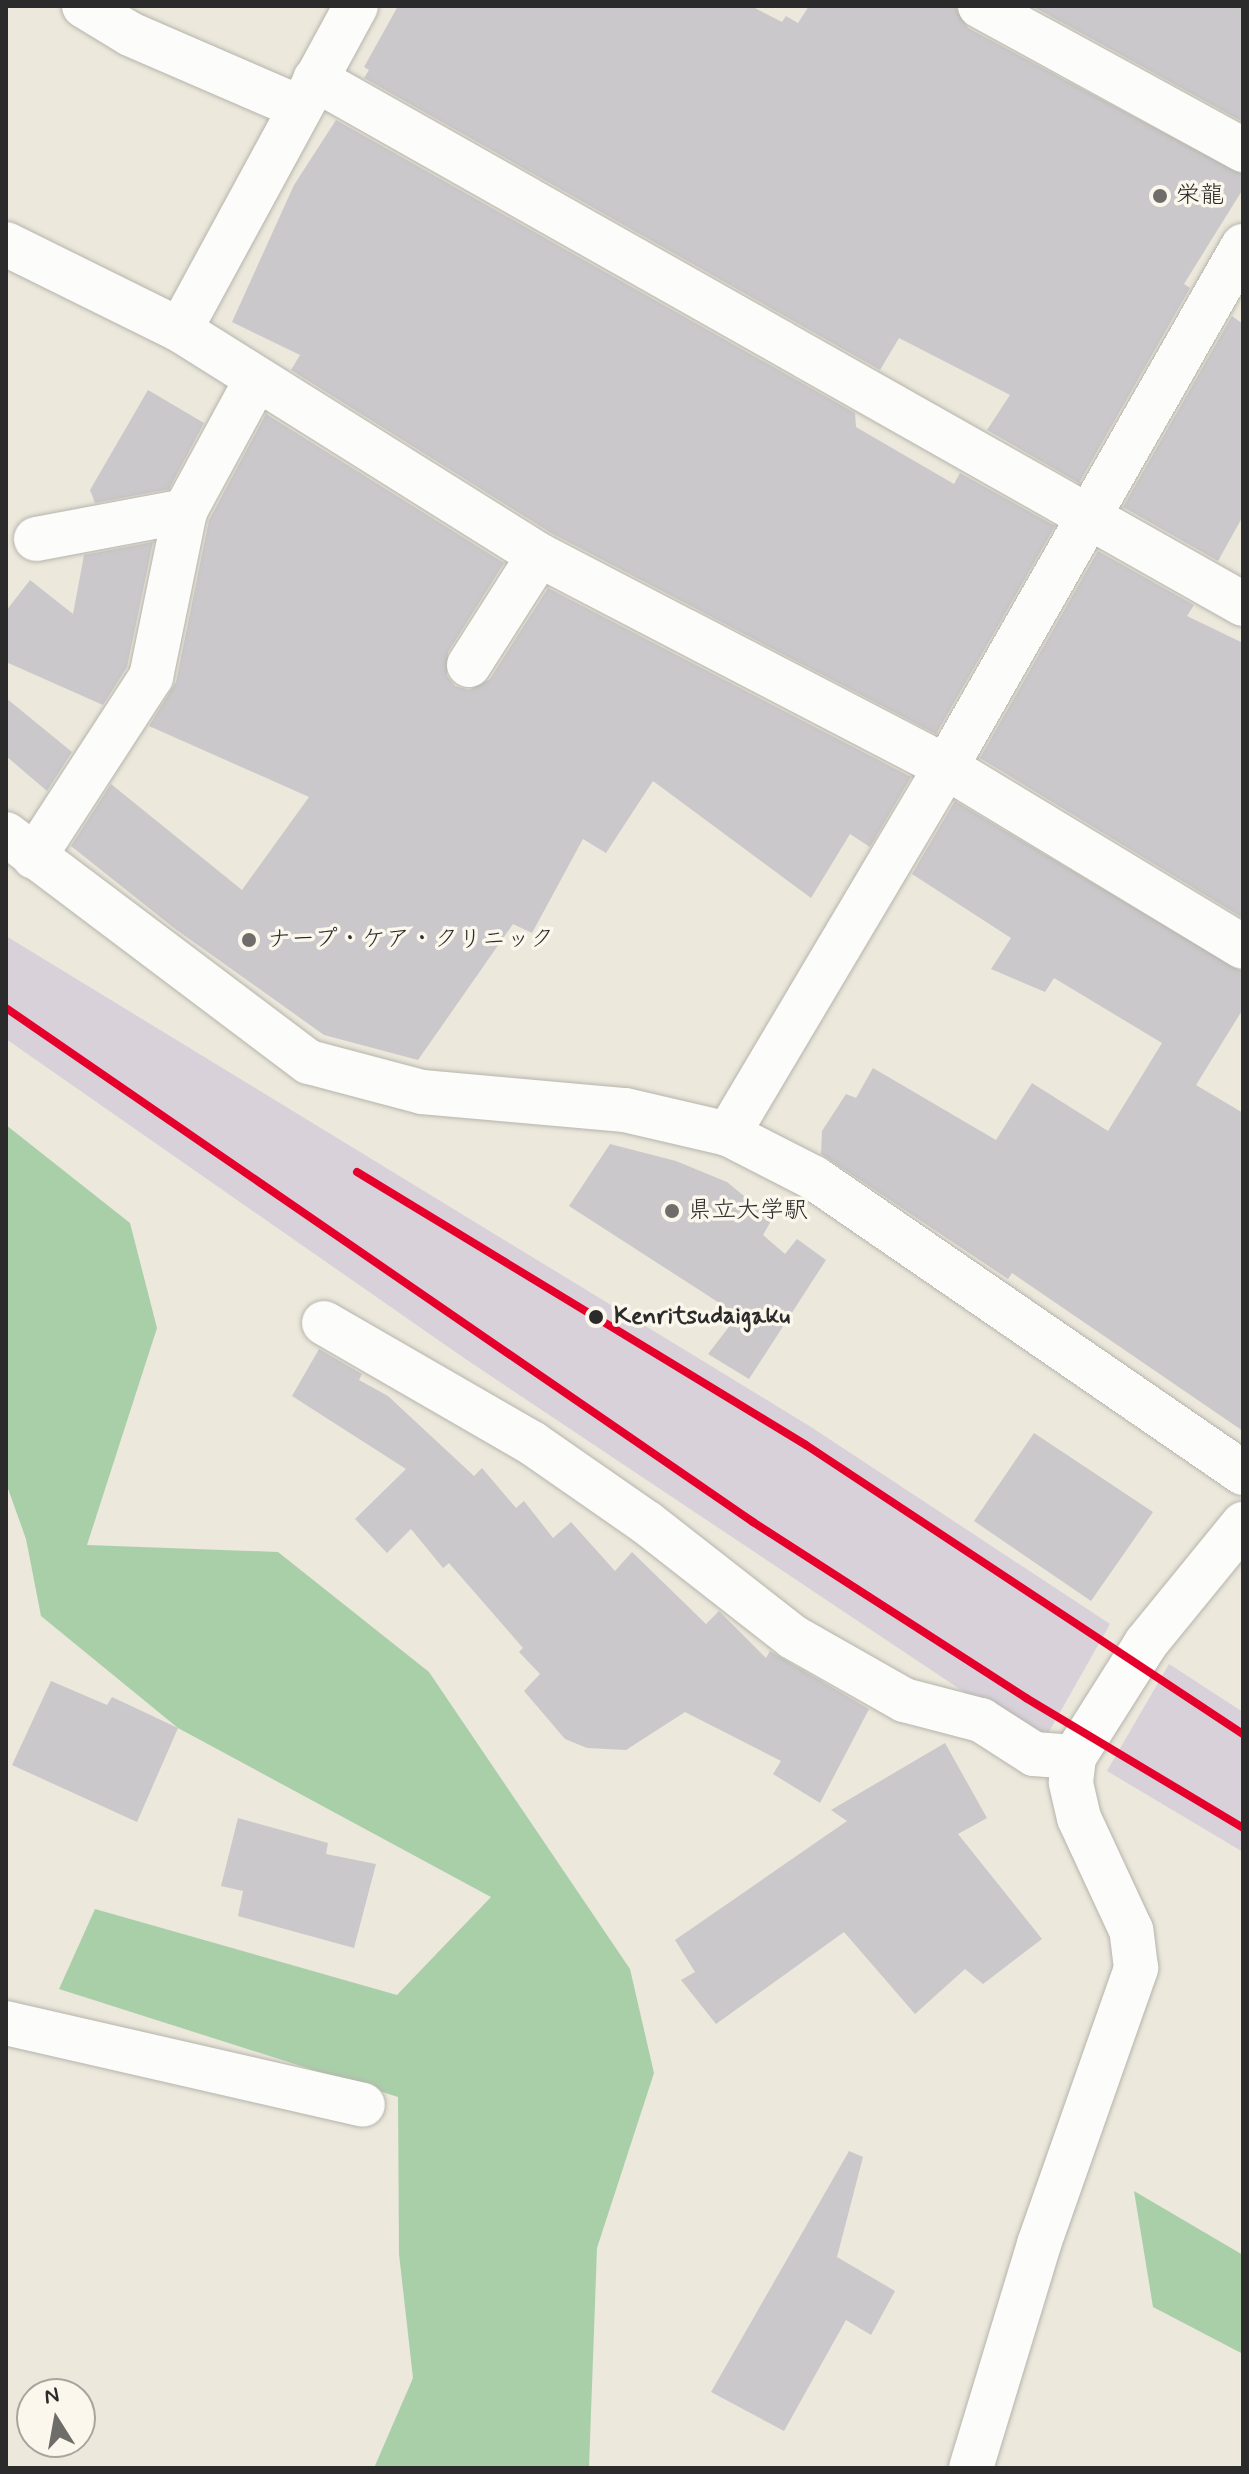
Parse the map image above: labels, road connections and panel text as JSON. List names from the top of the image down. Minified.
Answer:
{"places":["栄龍","ナープ・ケア・クリニック","県立大学駅","Kenritsudaigaku"],"north":"top"}
